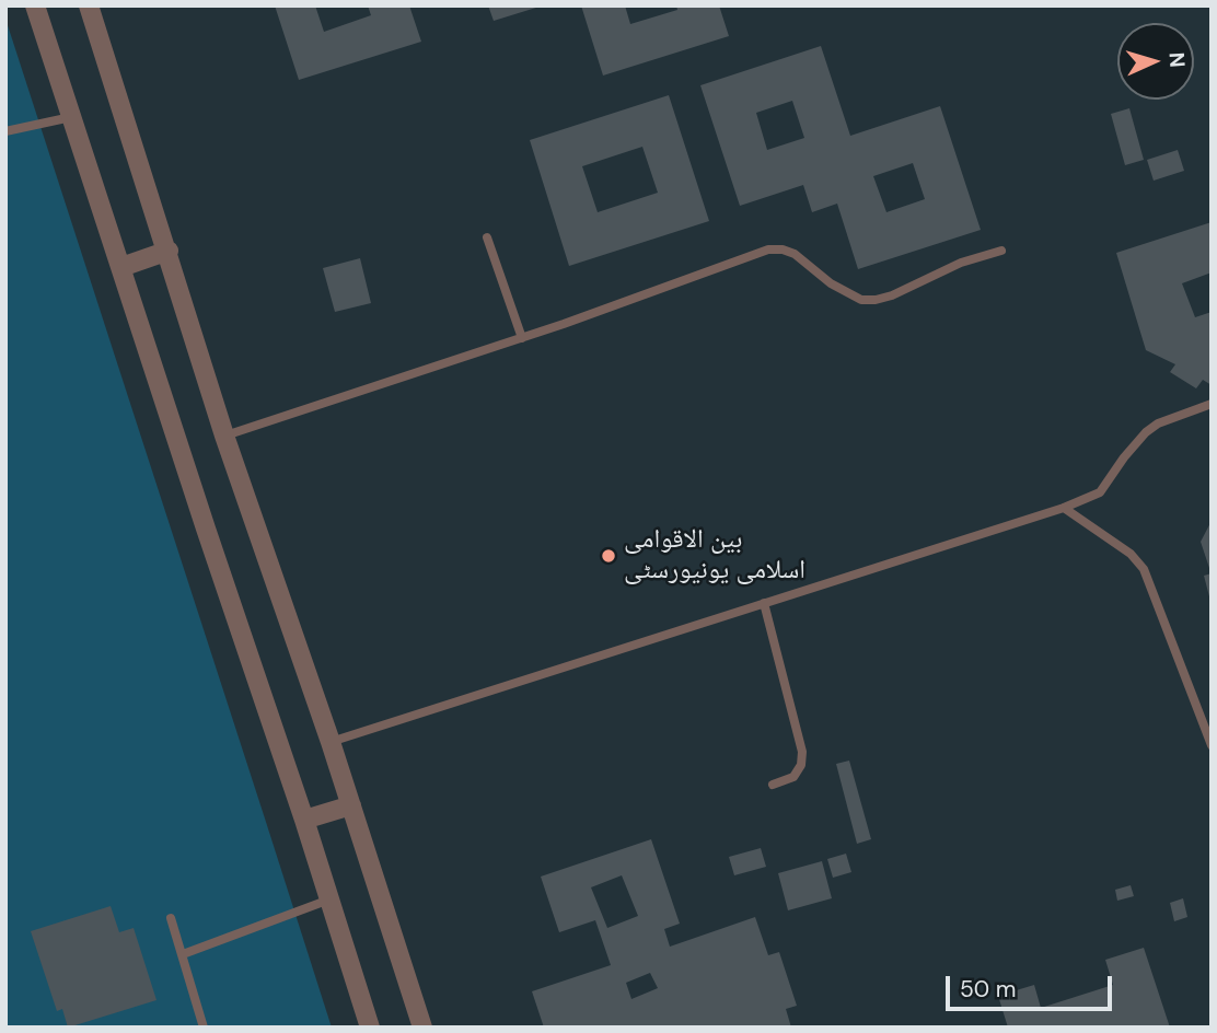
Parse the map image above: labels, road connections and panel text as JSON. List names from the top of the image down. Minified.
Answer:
{"places":["بین الاقوامی اسلامی یونیورسٹی"],"scale_bar":"50 m","north":"right"}
